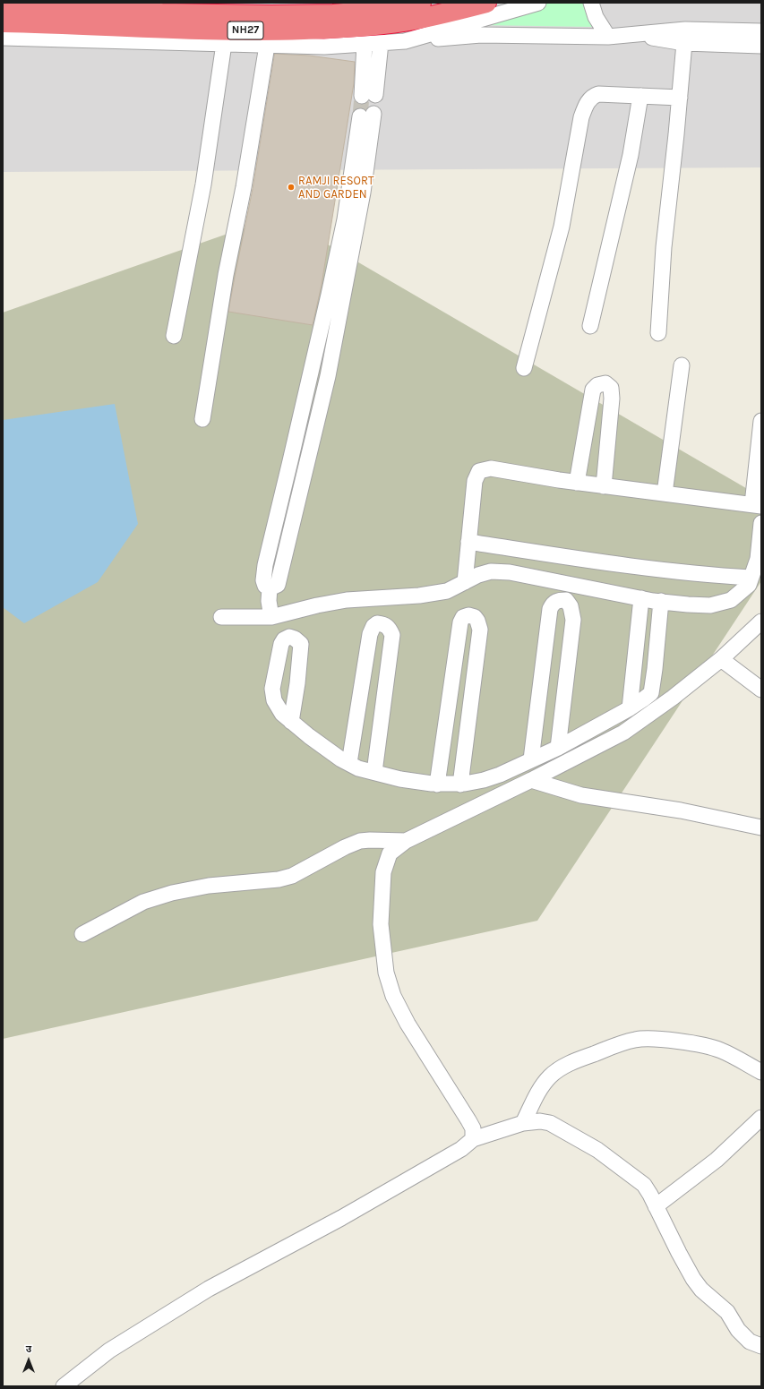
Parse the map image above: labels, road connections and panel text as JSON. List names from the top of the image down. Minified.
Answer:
{"streets":{"highway":["NH27"]},"places":["RAMJI RESORT AND GARDEN"],"north":"top"}
